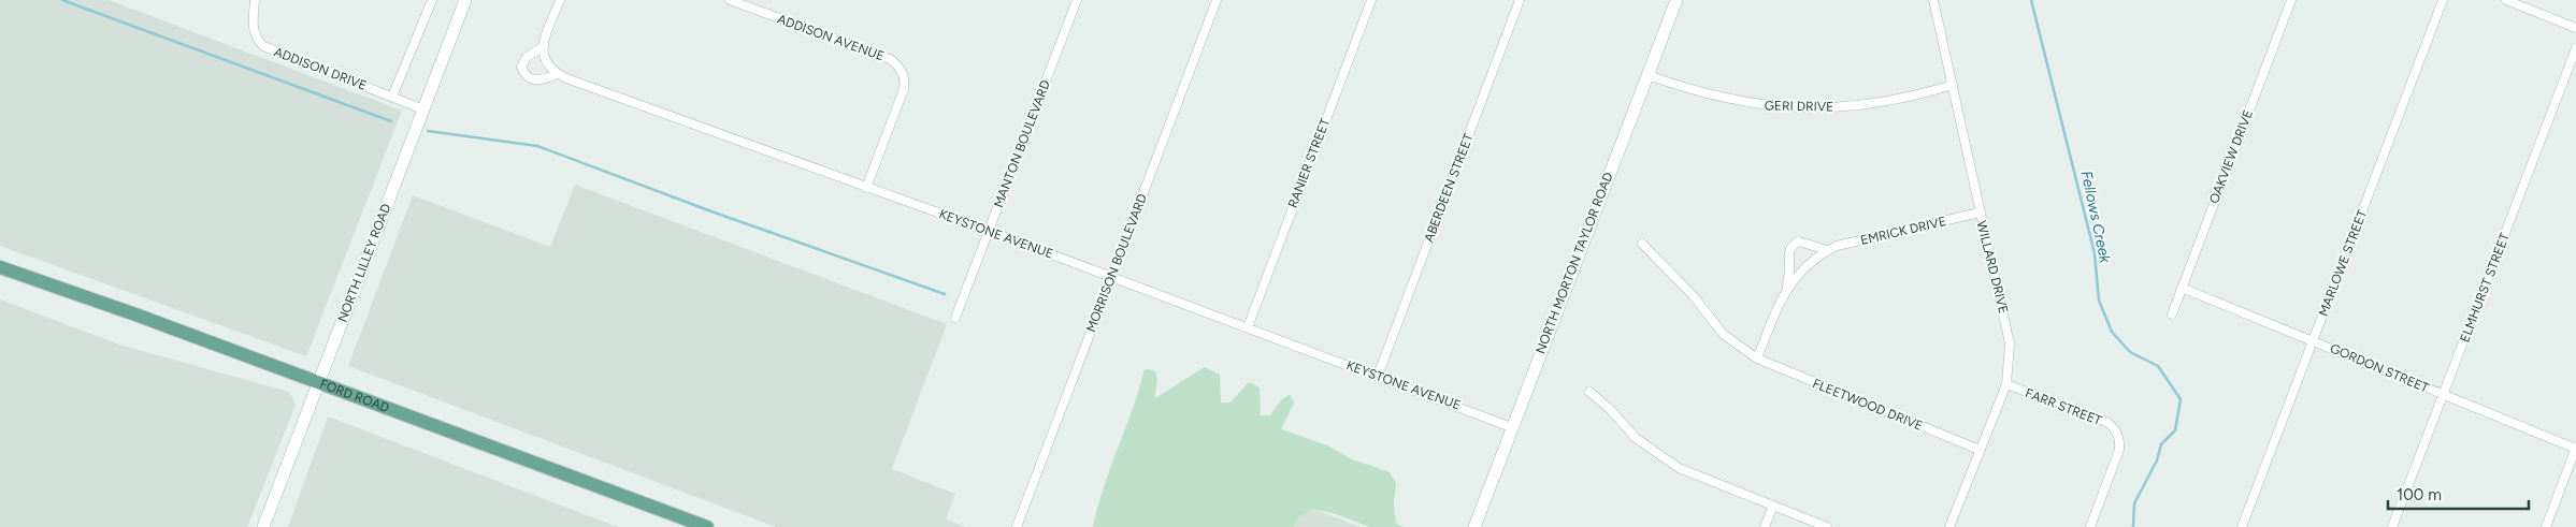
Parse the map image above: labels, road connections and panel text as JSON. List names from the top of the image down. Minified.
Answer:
{"streets":{"main road":["FORD ROAD"],"street":["ADDISON AVENUE","ADDISON DRIVE","GERI DRIVE","MANTON BOULEVARD","OAKVIEW DRIVE","RANIER STREET","ABERDEEN STREET","EMRICK DRIVE","KEYSTONE AVENUE","NORTH LILLEY ROAD","MORRISON BOULEVARD","NORTH MORTON TAYLOR ROAD","MARLOWE STREET","WILLARD DRIVE","ELMHURST STREET","GORDON STREET","FLEETWOOD DRIVE","FARR STREET"]},"crossings":[["ADDISON AVENUE","KEYSTONE AVENUE"],["ADDISON DRIVE","NORTH LILLEY ROAD"],["GERI DRIVE","NORTH MORTON TAYLOR ROAD"],["GERI DRIVE","WILLARD DRIVE"],["MANTON BOULEVARD","KEYSTONE AVENUE"],["OAKVIEW DRIVE","GORDON STREET"],["RANIER STREET","KEYSTONE AVENUE"],["ABERDEEN STREET","KEYSTONE AVENUE"],["EMRICK DRIVE","WILLARD DRIVE"],["EMRICK DRIVE","FLEETWOOD DRIVE"],["KEYSTONE AVENUE","MORRISON BOULEVARD"],["KEYSTONE AVENUE","NORTH MORTON TAYLOR ROAD"],["NORTH LILLEY ROAD","FORD ROAD"],["MARLOWE STREET","GORDON STREET"],["WILLARD DRIVE","FLEETWOOD DRIVE"],["WILLARD DRIVE","FARR STREET"],["ELMHURST STREET","GORDON STREET"]],"water":["Fellows Creek"],"scale_bar":"100 m"}
